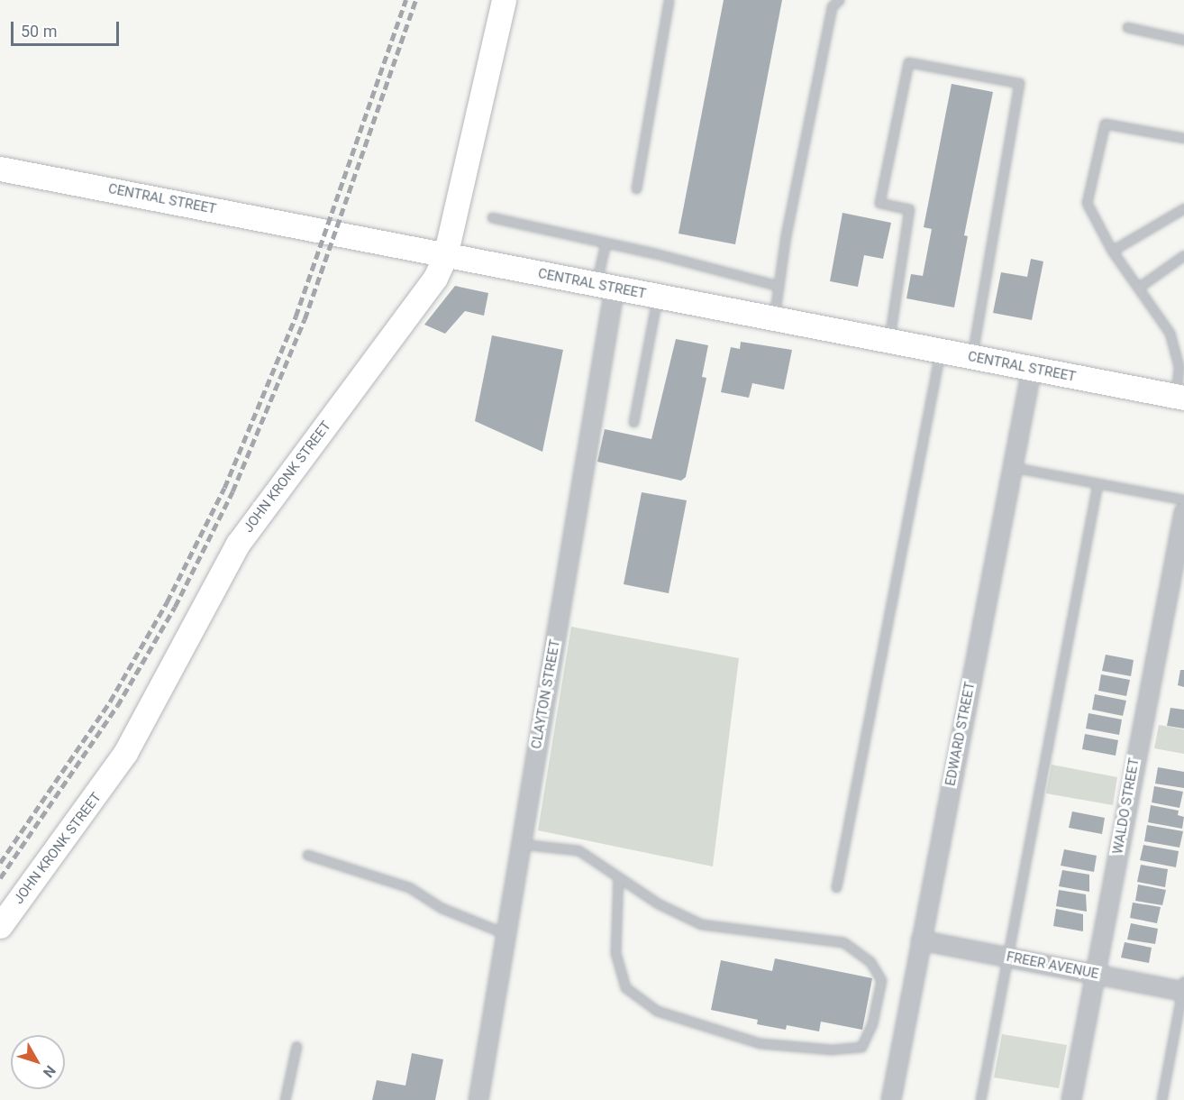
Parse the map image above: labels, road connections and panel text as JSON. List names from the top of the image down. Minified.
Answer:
{"streets":{"street":["CENTRAL STREET","JOHN KRONK STREET","CLAYTON STREET","EDWARD STREET","WALDO STREET","FREER AVENUE"]},"crossings":[["CENTRAL STREET","JOHN KRONK STREET"],["CENTRAL STREET","CLAYTON STREET"],["CENTRAL STREET","EDWARD STREET"],["EDWARD STREET","FREER AVENUE"],["WALDO STREET","FREER AVENUE"]],"scale_bar":"50 m","north":"bottom right"}
